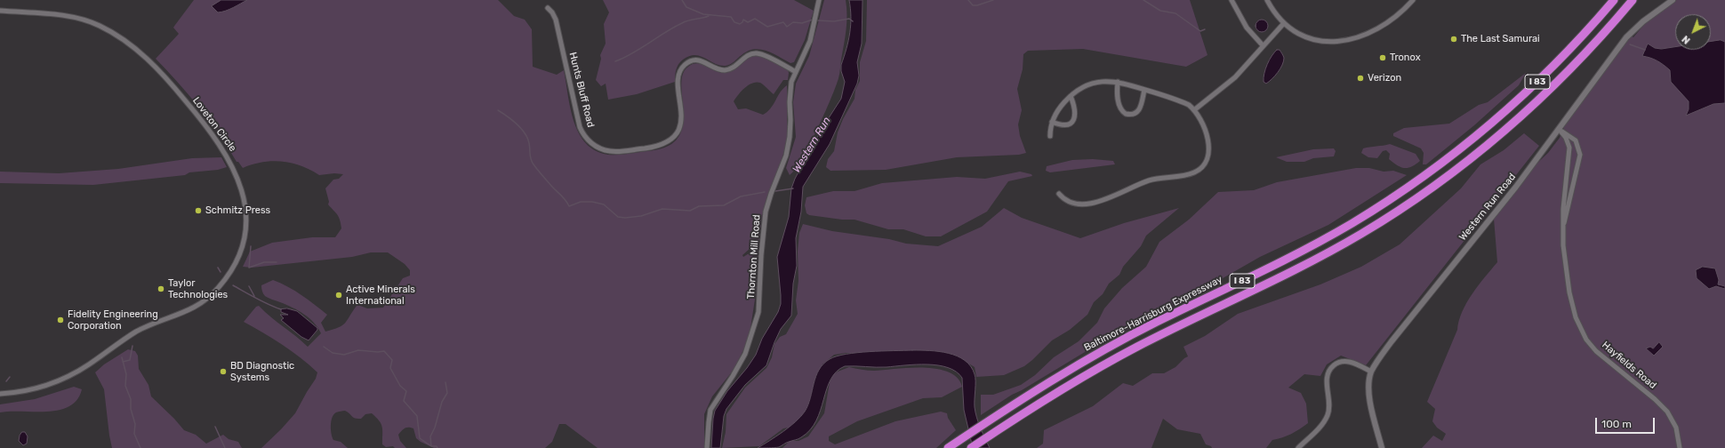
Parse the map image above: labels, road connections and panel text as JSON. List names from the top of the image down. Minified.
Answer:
{"streets":{"highway":["I 83","Baltimore-Harrisburg Expressway"],"street":["Hunts Bluff Road","Loveton Circle","Western Run Road","Thornton Mill Road","Hayfields Road"]},"crossings":[["Hunts Bluff Road","Thornton Mill Road"],["Western Run Road","Hayfields Road"]],"water":["Western Run"],"places":["The Last Samurai","Tronox","Verizon","Schmitz Press","Taylor Technologies","Active Minerals International","Fidelity Engineering Corporation","BD Diagnostic Systems"],"scale_bar":"100 m","north":"bottom left"}
